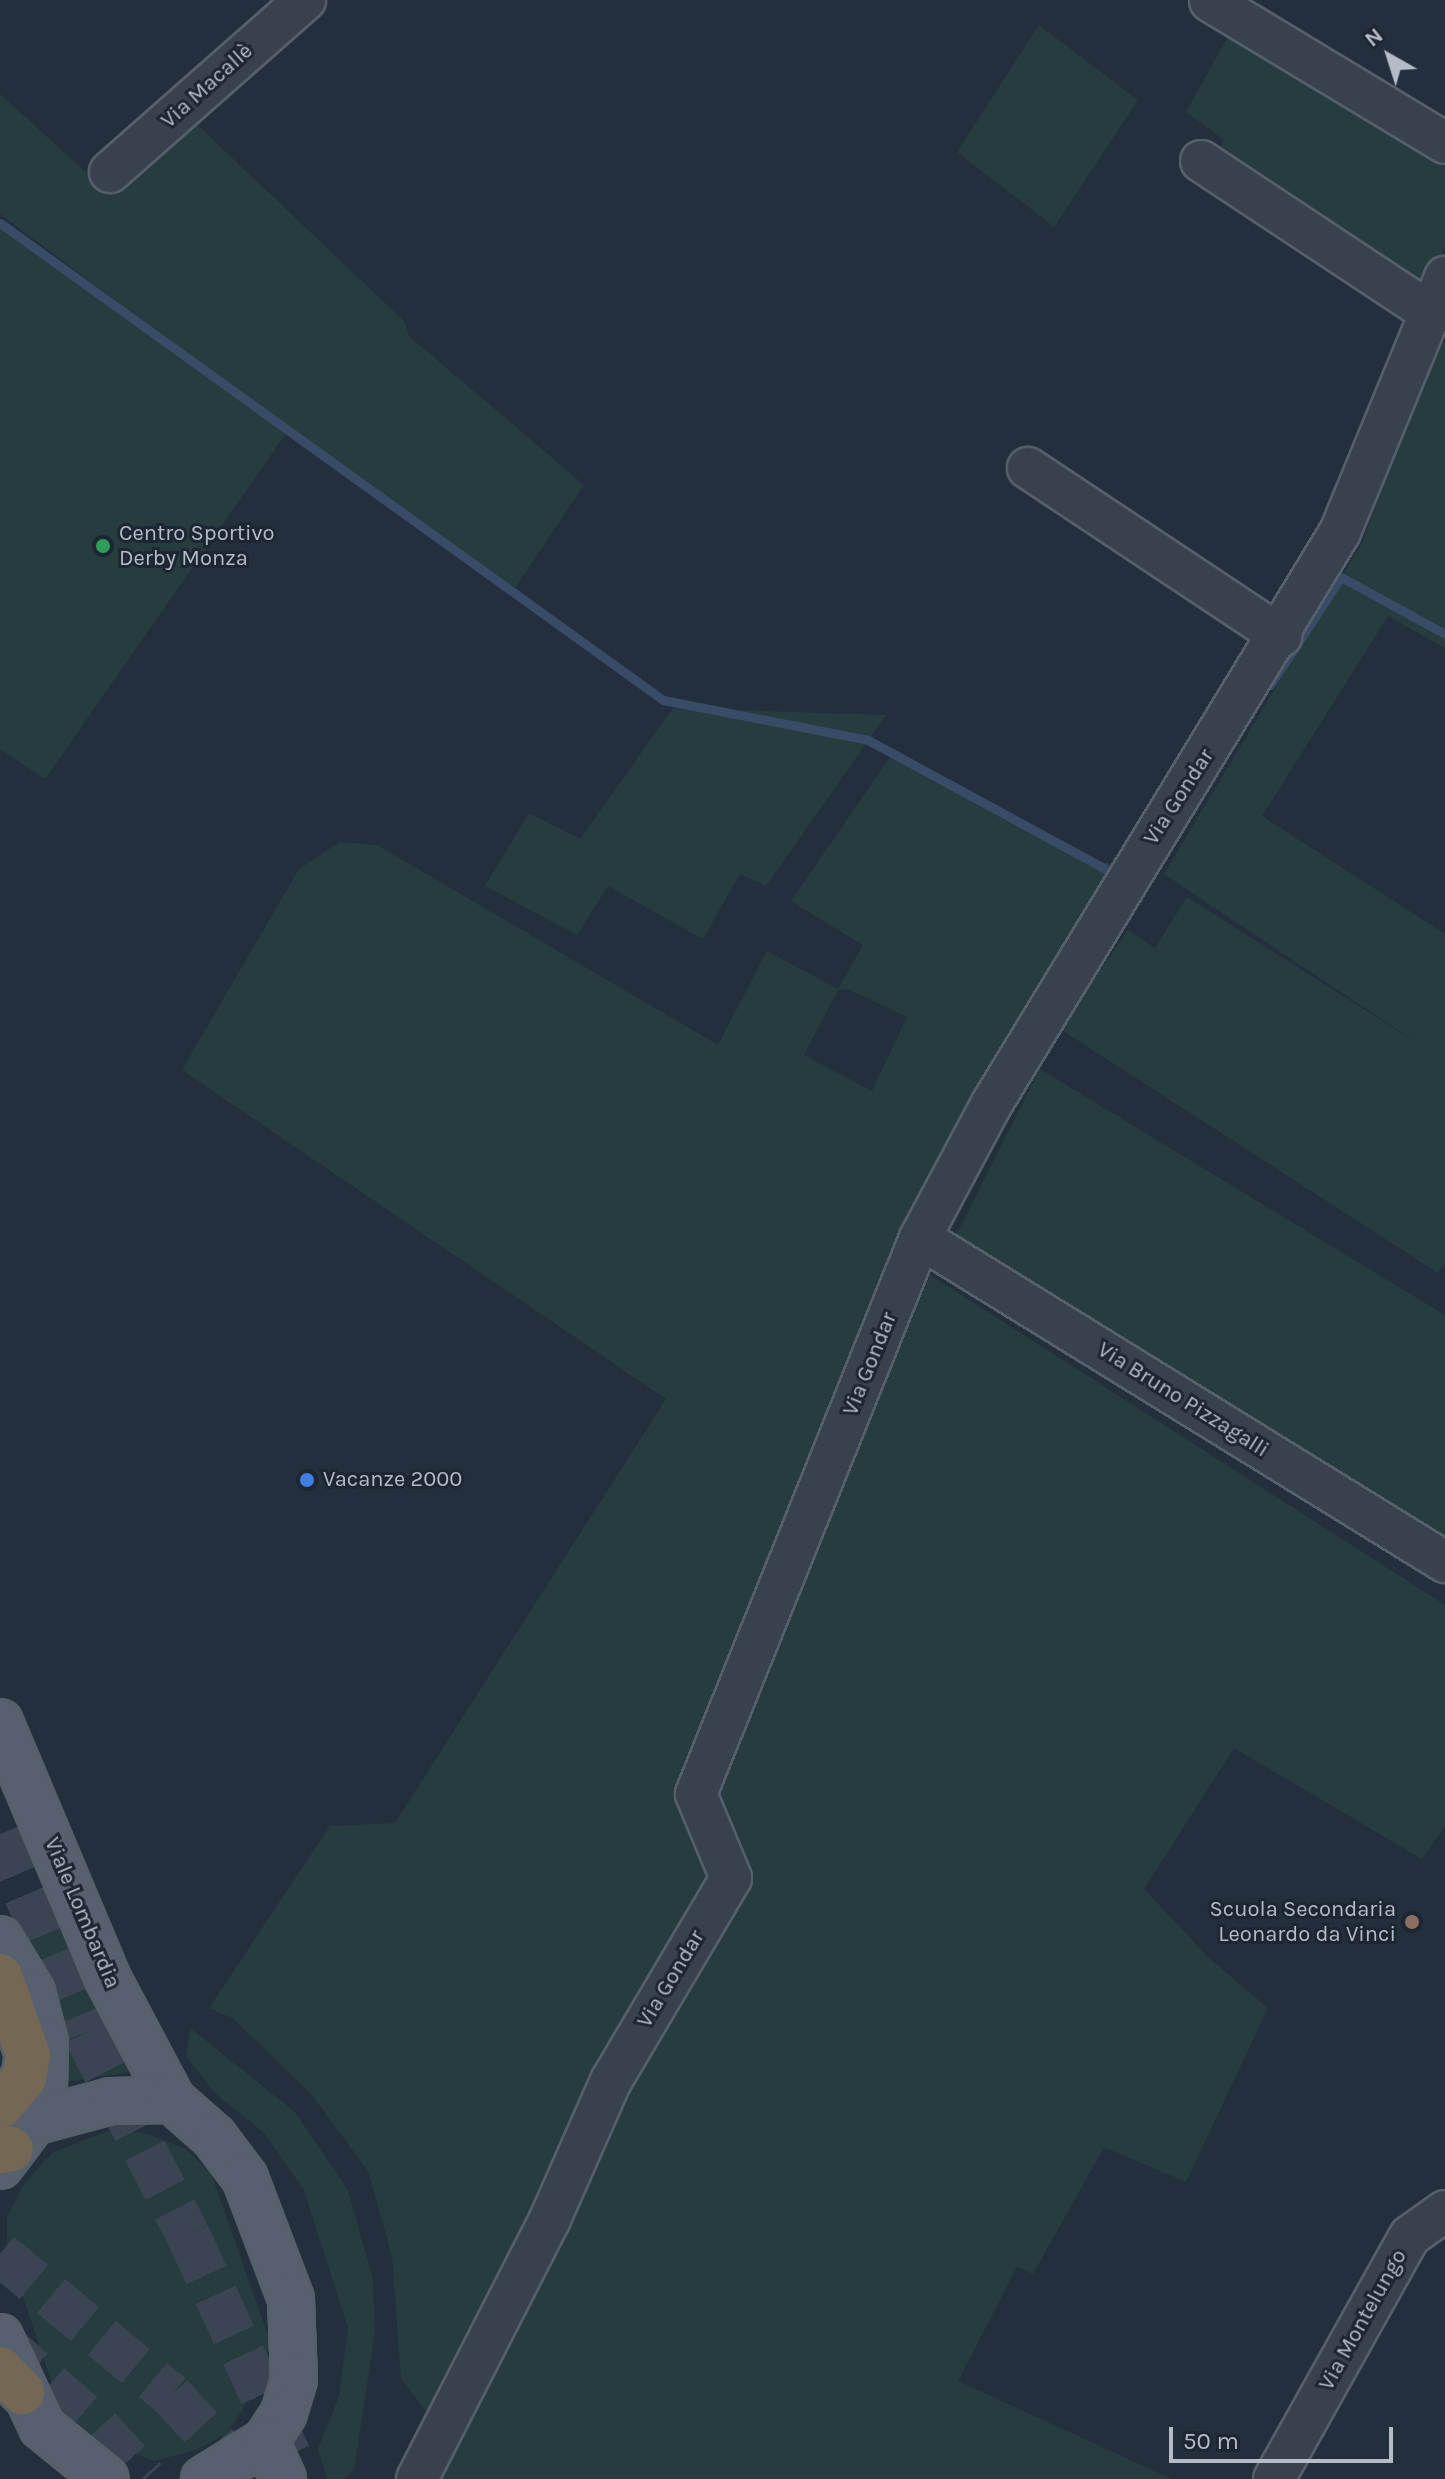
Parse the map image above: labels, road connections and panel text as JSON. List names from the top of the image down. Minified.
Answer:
{"streets":{"main road":["Viale Lombardia"],"street":["Via Macallè","Via Gondar","Via Bruno Pizzagalli","Via Montelungo"]},"crossings":[["Via Gondar","Via Bruno Pizzagalli"]],"places":["Centro Sportivo Derby Monza","Vacanze 2000","Scuola Secondaria Leonardo da Vinci"],"scale_bar":"50 m","north":"top left"}
